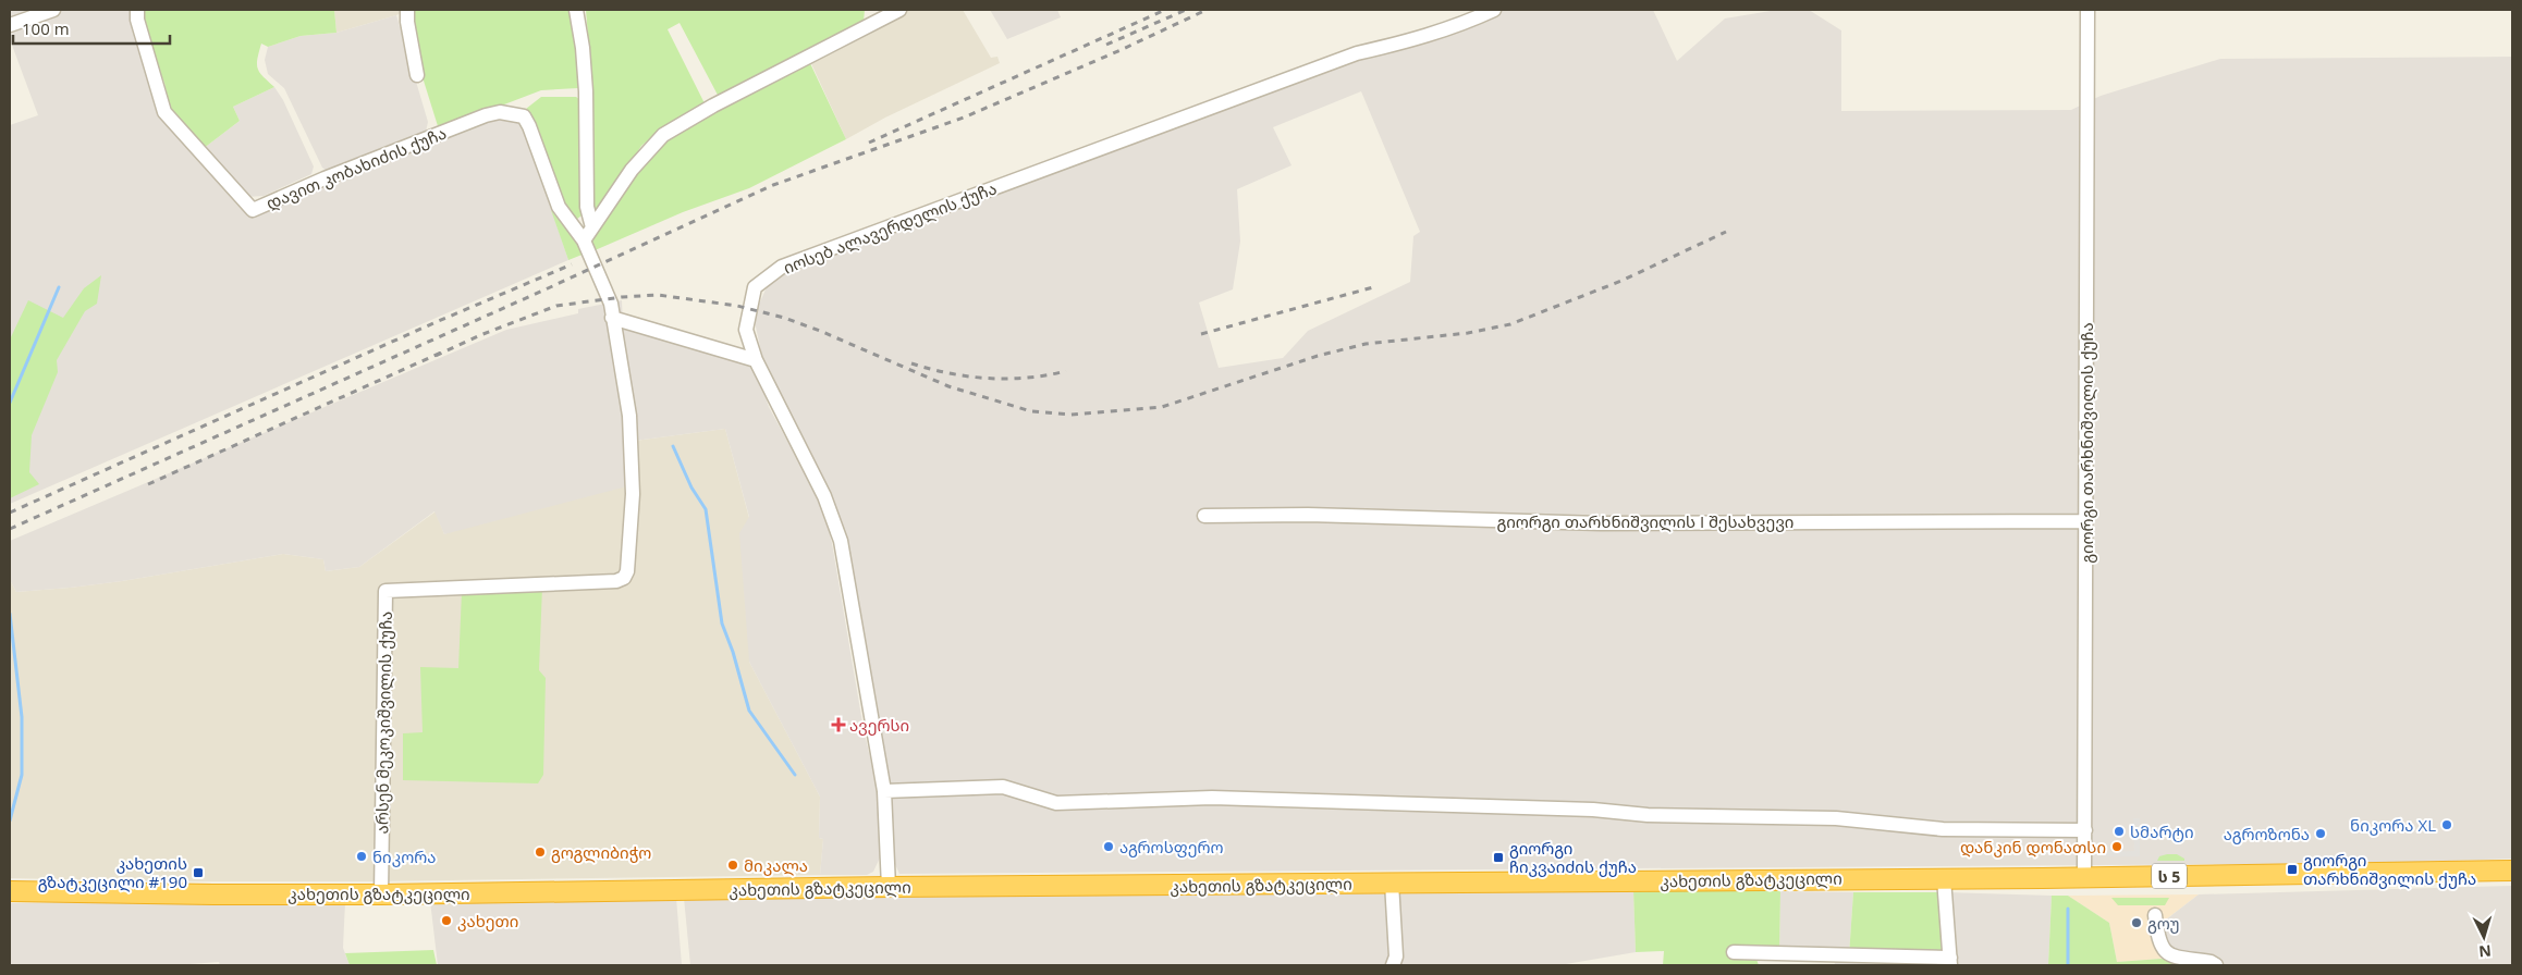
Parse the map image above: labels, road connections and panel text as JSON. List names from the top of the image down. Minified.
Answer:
{"streets":{"highway":["ს 5","კახეთის გზატკეცილი"],"street":["დავით კობახიძის ქუჩა","იოსებ ალავერდელის ქუჩა","გიორგი თარხნიშვილის ქუჩა","გიორგი თარხნიშვილის I შესახვევი","არსენ მეკოკიშვილის ქუჩა"]},"crossings":[["დავით კობახიძის ქუჩა","არსენ მეკოკიშვილის ქუჩა"],["იოსებ ალავერდელის ქუჩა","კახეთის გზატკეცილი"],["გიორგი თარხნიშვილის ქუჩა","გიორგი თარხნიშვილის I შესახვევი"],["გიორგი თარხნიშვილის ქუჩა","კახეთის გზატკეცილი"],["არსენ მეკოკიშვილის ქუჩა","კახეთის გზატკეცილი"]],"places":{"health":["ავერსი"],"other":["ნიკორა XL","სმარტი","აგროზონა","აგროსფერო","დანკინ დონათსი","გოგლიბიჭო","ნიკორა","მიკალა","კახეთი","გოუ"],"transit":["გიორგი ჩიკვაიძის ქუჩა","გიორგი თარხნიშვილის ქუჩა","კახეთის გზატკეცილი #190"]},"scale_bar":"100 m","north":"bottom"}
